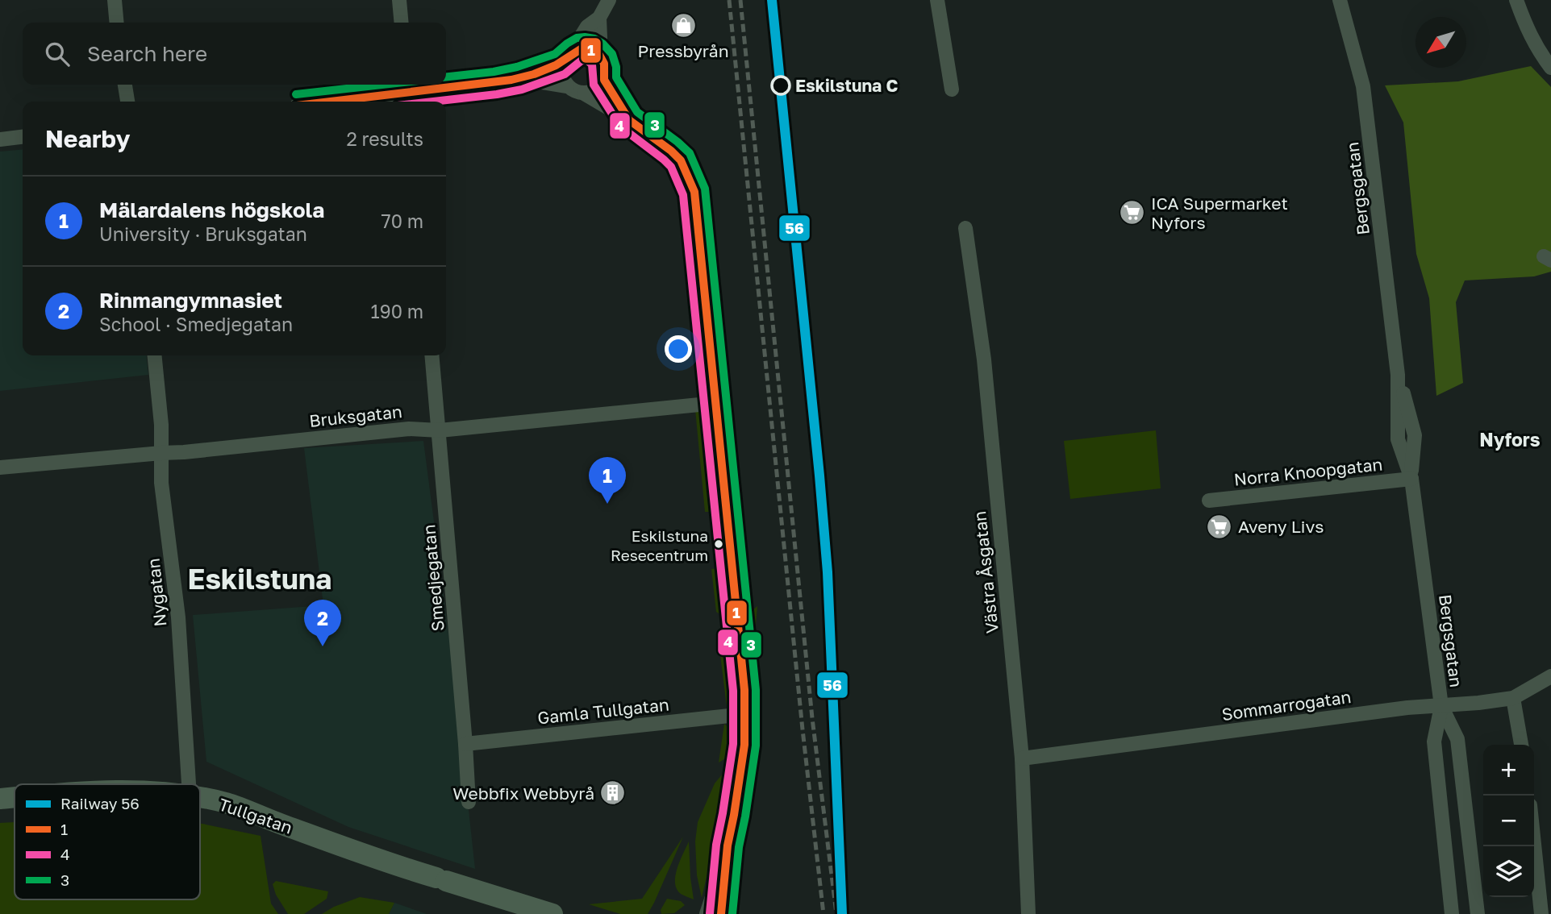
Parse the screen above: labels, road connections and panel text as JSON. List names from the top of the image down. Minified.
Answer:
{"streets":{"street":["Bergsgatan","Bruksgatan","Norra Knoopgatan","Västra Åsgatan","Smedjegatan","Nygatan","Sommarrogatan","Gamla Tullgatan","Tullgatan"]},"crossings":[["Bergsgatan","Norra Knoopgatan"],["Bergsgatan","Sommarrogatan"],["Bruksgatan","Smedjegatan"],["Bruksgatan","Nygatan"],["Västra Åsgatan","Sommarrogatan"],["Smedjegatan","Gamla Tullgatan"]],"districts":["Nyfors","Eskilstuna"],"places":{"shop":["Pressbyrån"],"other":["Eskilstuna C","Eskilstuna Resecentrum"],"supermarket":["ICA Supermarket Nyfors","Aveny Livs"],"building":["Webbfix Webbyrå"]},"lines":["rail line 56","transit line 3","transit line 1","transit line 4"],"legend":["Railway 56","1","4","3"],"north":"bottom left","page":{"search":"Search here","heading":["Nearby","2 results"],"list":[{"mark":"1","name":"Mälardalens högskola","note":"University · Bruksgatan","value":"70 m"},{"mark":"2","name":"Rinmangymnasiet","note":"School · Smedjegatan","value":"190 m"}],"pins":["1","2"],"map_buttons":["+","−"]}}
